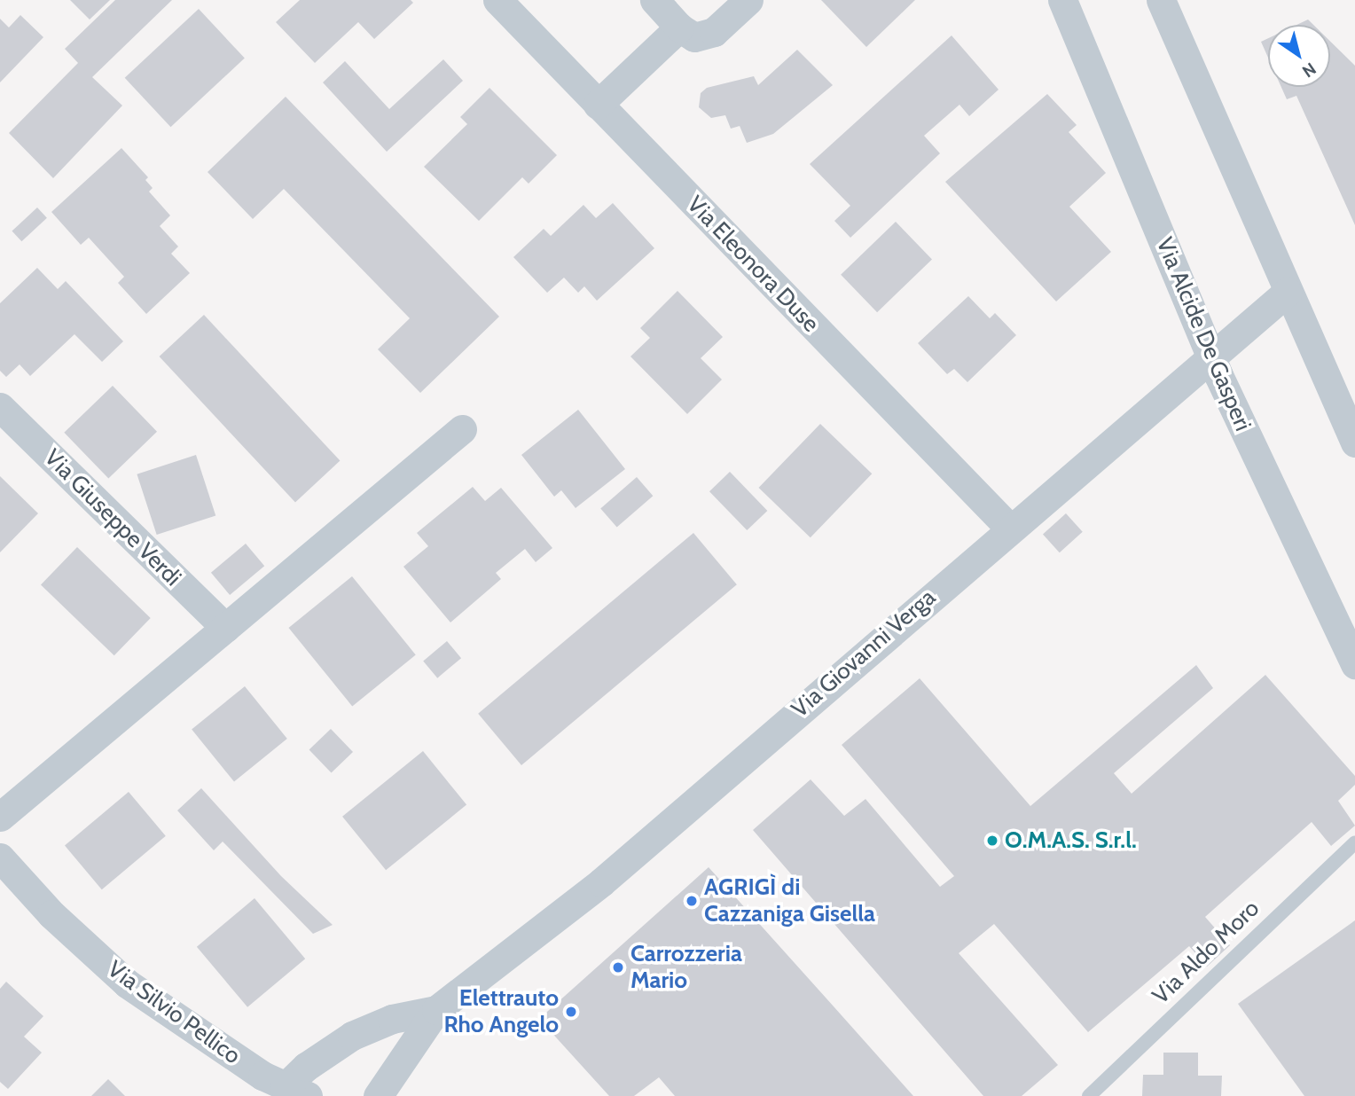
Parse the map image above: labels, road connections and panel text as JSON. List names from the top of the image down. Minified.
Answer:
{"streets":{"street":["Via Eleonora Duse","Via Alcide De Gasperi","Via Giuseppe Verdi","Via Giovanni Verga","Via Silvio Pellico"],"lane":["Via Aldo Moro"]},"crossings":[["Via Eleonora Duse","Via Giovanni Verga"],["Via Alcide De Gasperi","Via Giovanni Verga"],["Via Giovanni Verga","Via Silvio Pellico"]],"places":["O.M.A.S. S.r.l.","AGRIGÌ di Cazzaniga Gisella","Carrozzeria Mario","Elettrauto Rho Angelo"],"north":"bottom right"}
